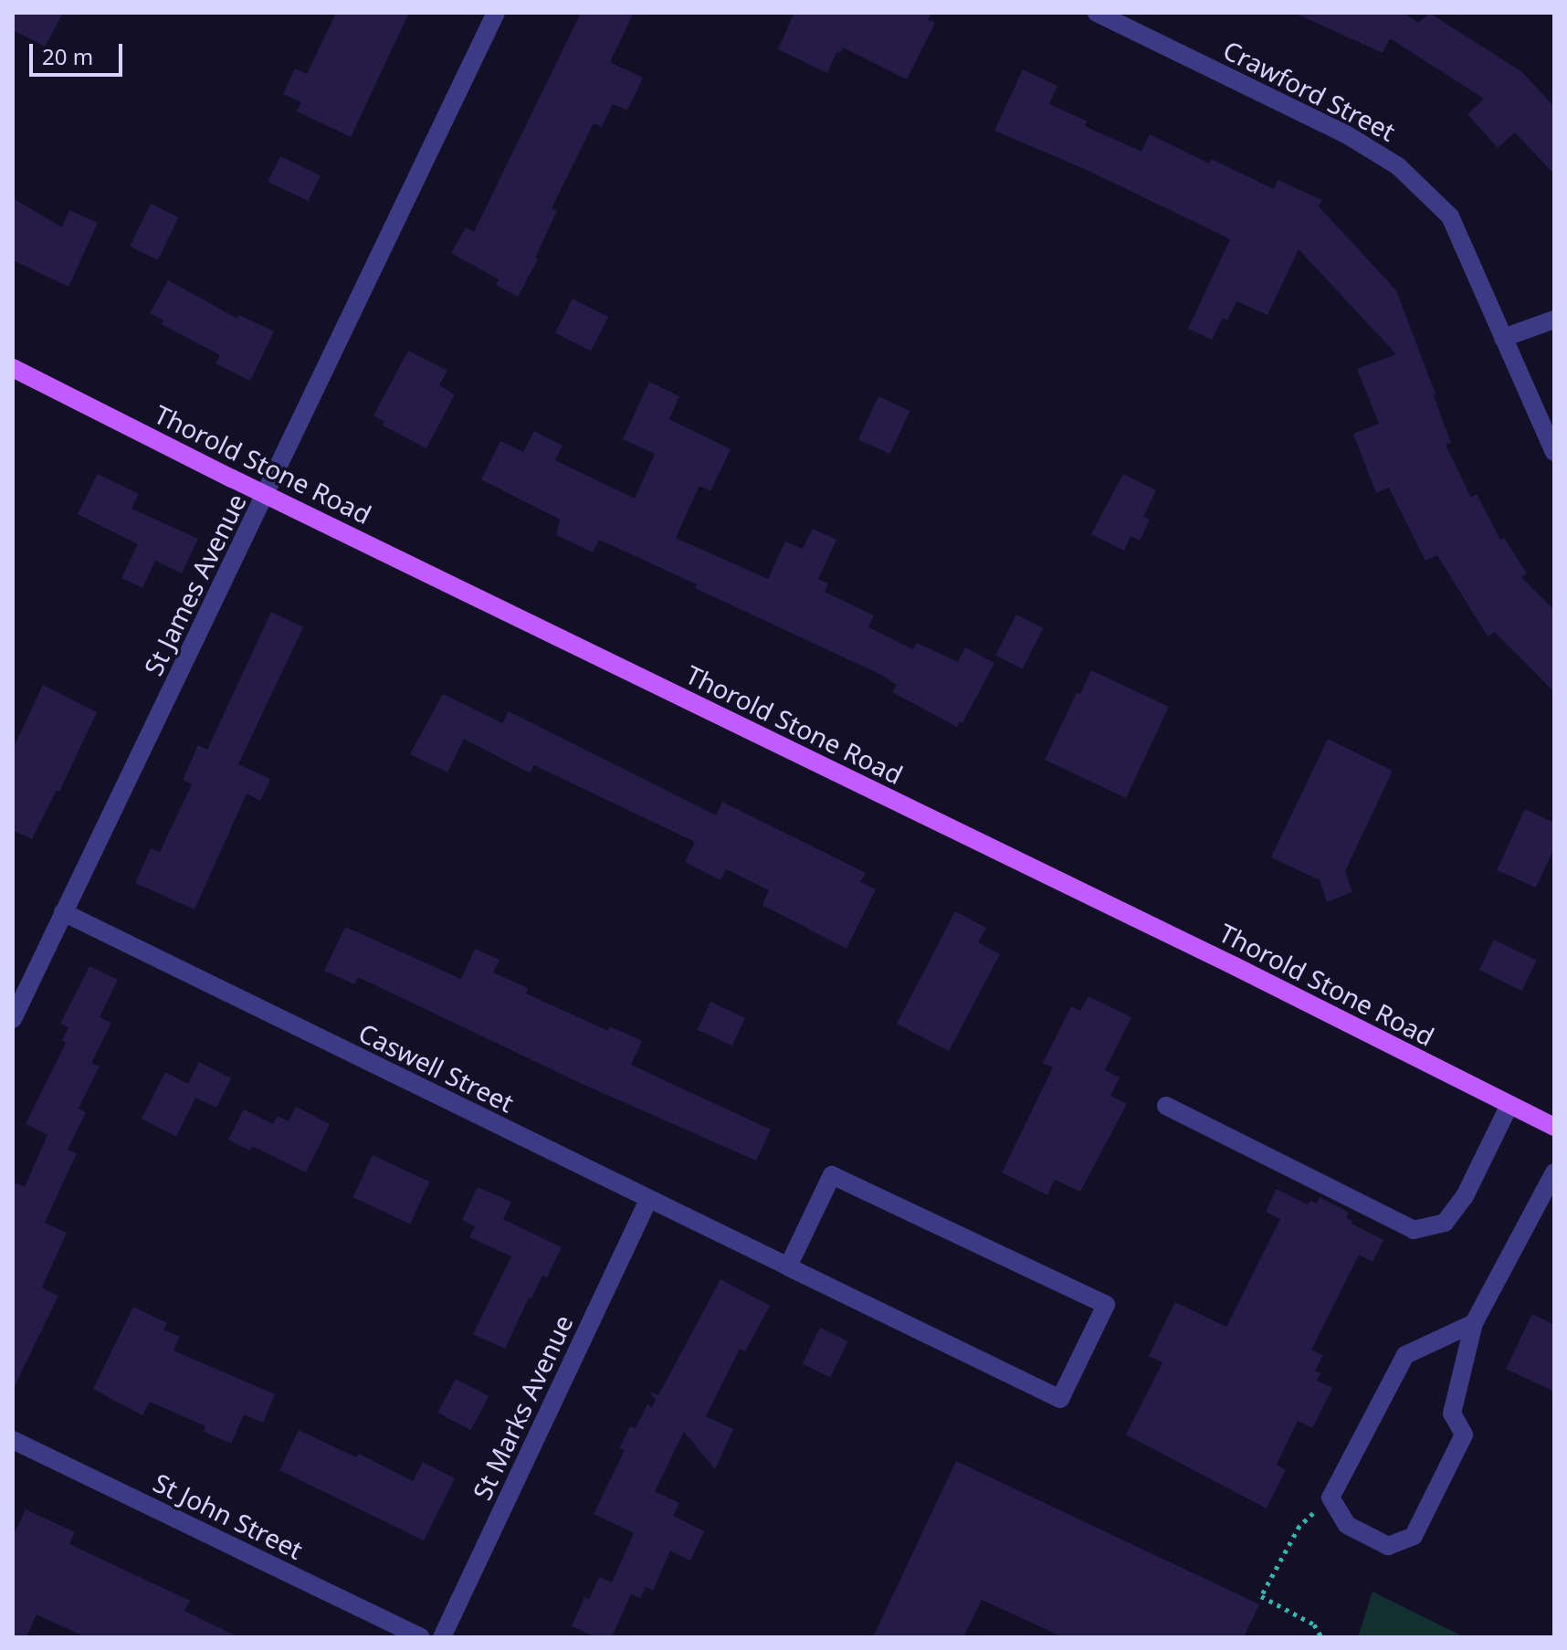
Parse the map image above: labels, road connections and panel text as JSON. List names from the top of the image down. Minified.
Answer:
{"streets":{"main road":["Thorold Stone Road"],"street":["Crawford Street","St James Avenue","Caswell Street","St Marks Avenue","St John Street"]},"crossings":[["Thorold Stone Road","St James Avenue"],["St James Avenue","Caswell Street"],["Caswell Street","St Marks Avenue"]],"scale_bar":"20 m"}
